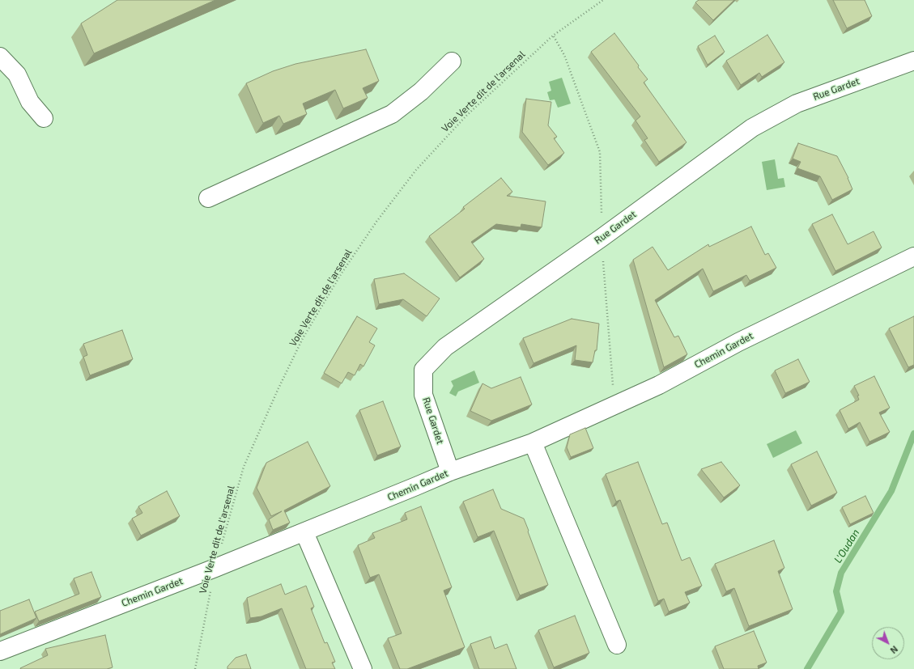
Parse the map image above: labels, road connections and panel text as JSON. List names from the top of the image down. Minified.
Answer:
{"streets":{"street":["Rue Gardet","Chemin Gardet"],"path":["Voie Verte dit de l'arsenal"]},"crossings":[["Rue Gardet","Chemin Gardet"],["Voie Verte dit de l'arsenal","Chemin Gardet"]],"water":["L'Oudan"],"north":"bottom right"}
